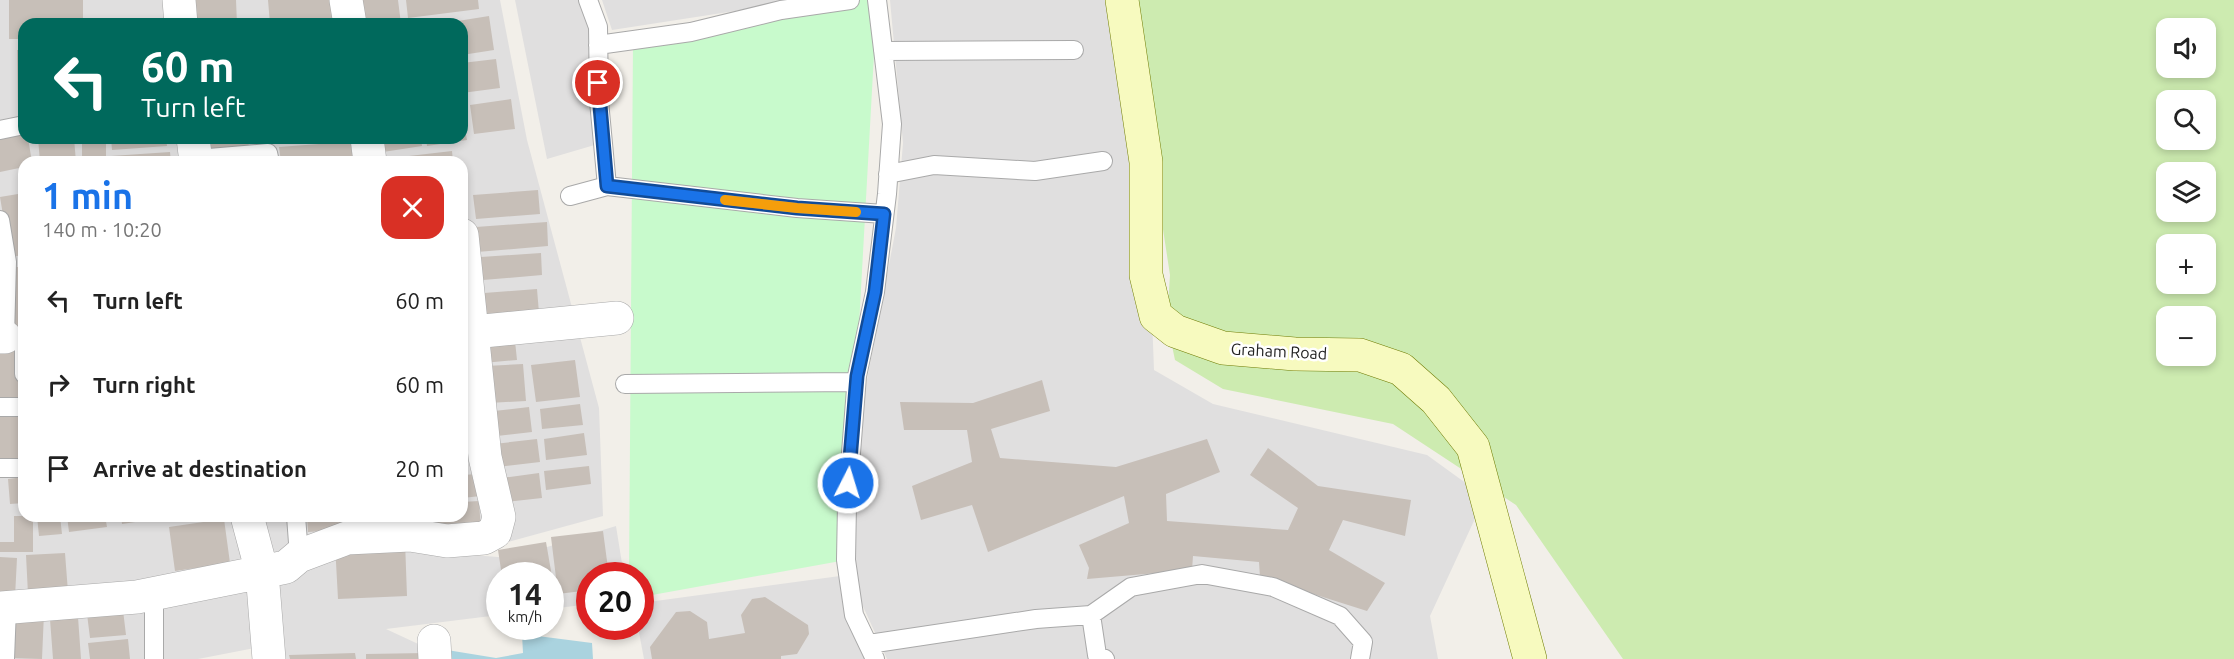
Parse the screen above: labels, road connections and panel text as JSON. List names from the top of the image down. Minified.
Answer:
{"streets":{"street":["Graham Road"]},"page":{"map_buttons":["+","−"],"turn":["60 m","Turn left"],"heading":["1 min","140 m · 10:20"],"list":[{"name":"Turn left","value":"60 m"},{"name":"Turn right","value":"60 m"},{"name":"Arrive at destination","value":"20 m"}],"speed":"14 km/h","limit":"20"}}
